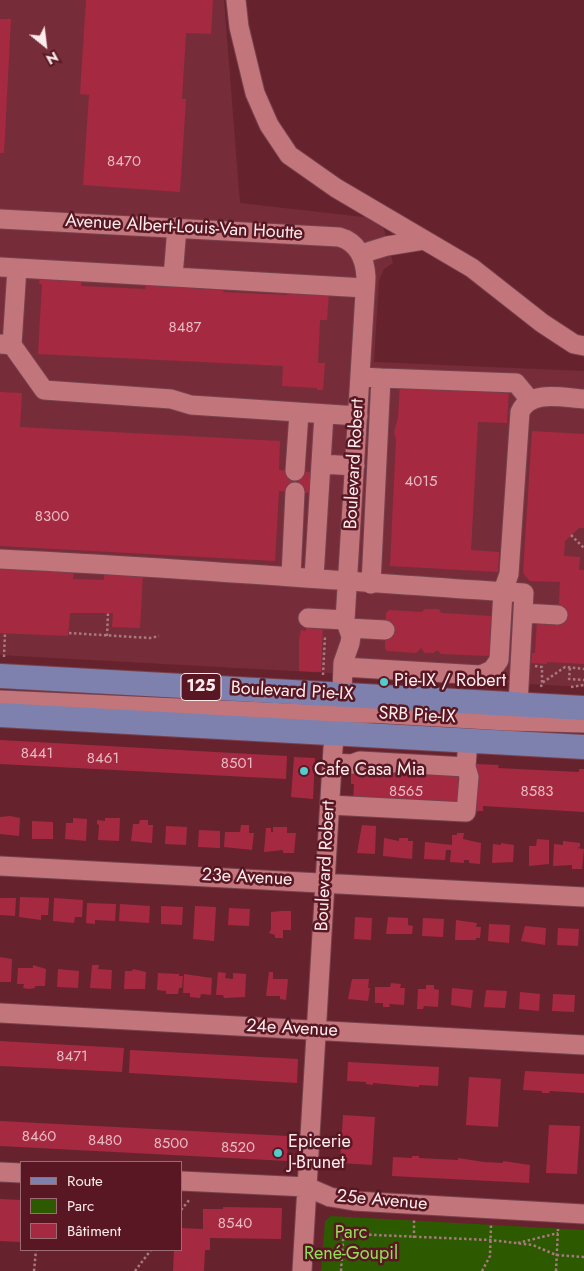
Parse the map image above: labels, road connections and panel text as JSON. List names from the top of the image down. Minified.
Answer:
{"streets":{"main road":["125","Boulevard Pie-IX"],"street":["Avenue Albert-Louis-Van Houtte","Boulevard Robert","23e Avenue","24e Avenue","25e Avenue"]},"crossings":[["Avenue Albert-Louis-Van Houtte","Boulevard Robert"],["Boulevard Robert","Boulevard Pie-IX"],["Boulevard Robert","23e Avenue"],["Boulevard Robert","24e Avenue"],["Boulevard Robert","25e Avenue"]],"parks":["Parc René-Goupil"],"places":["Pie-IX / Robert","Cafe Casa Mia","Epicerie J-Brunet"],"house_numbers":["8470","8487","4015","8300","8441","8461","8501","8565","8583","8471","8460","8480","8500","8520","8540"],"legend":["Route","Parc","Bâtiment"],"north":"bottom right"}
